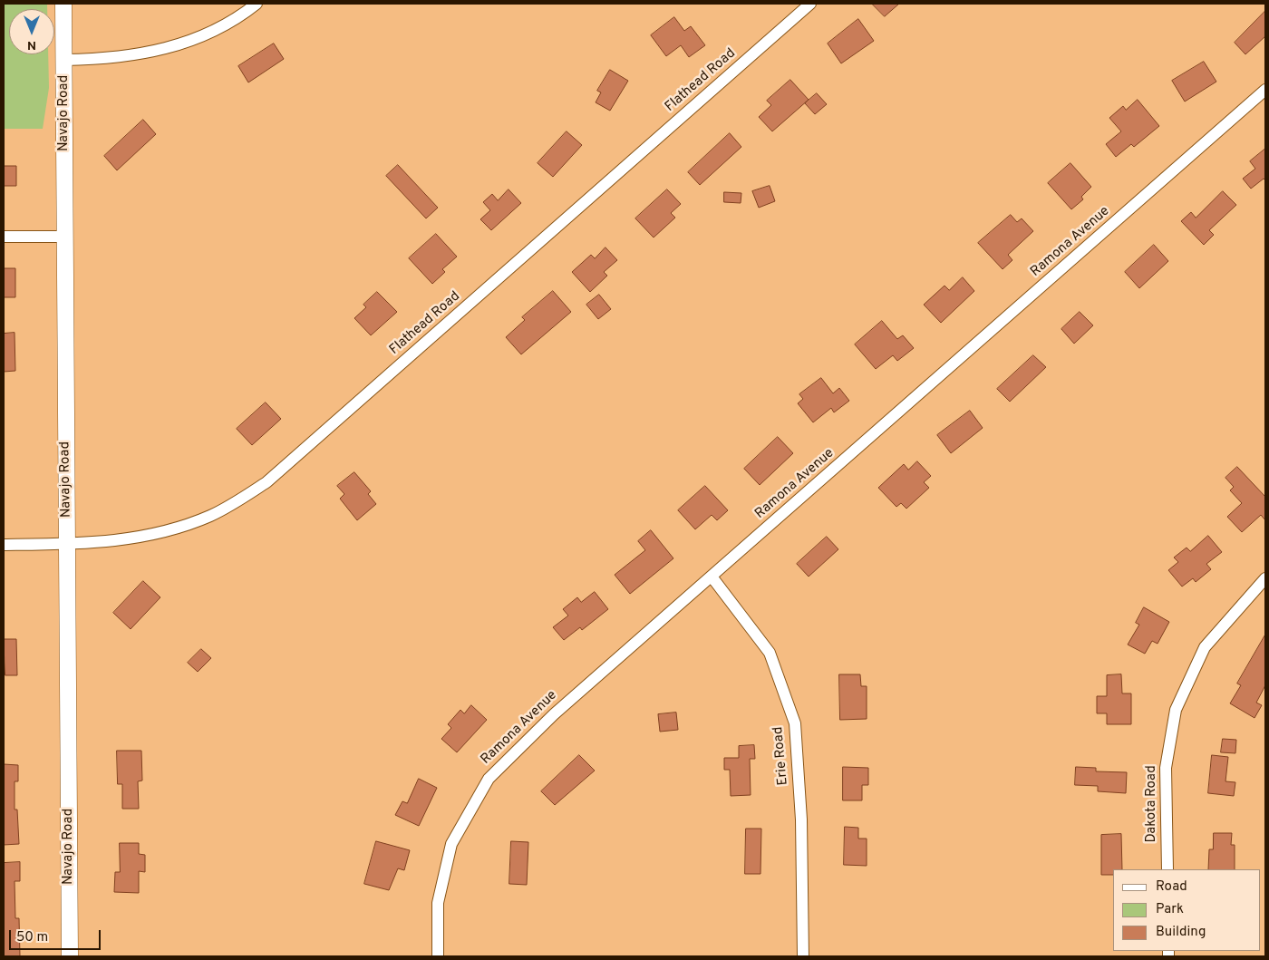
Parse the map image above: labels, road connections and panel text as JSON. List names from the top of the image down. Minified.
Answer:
{"streets":{"main road":["Navajo Road"],"street":["Flathead Road","Ramona Avenue","Erie Road","Dakota Road"]},"crossings":[["Flathead Road","Navajo Road"],["Ramona Avenue","Erie Road"]],"legend":["Road","Park","Building"],"scale_bar":"50 m","north":"bottom"}
